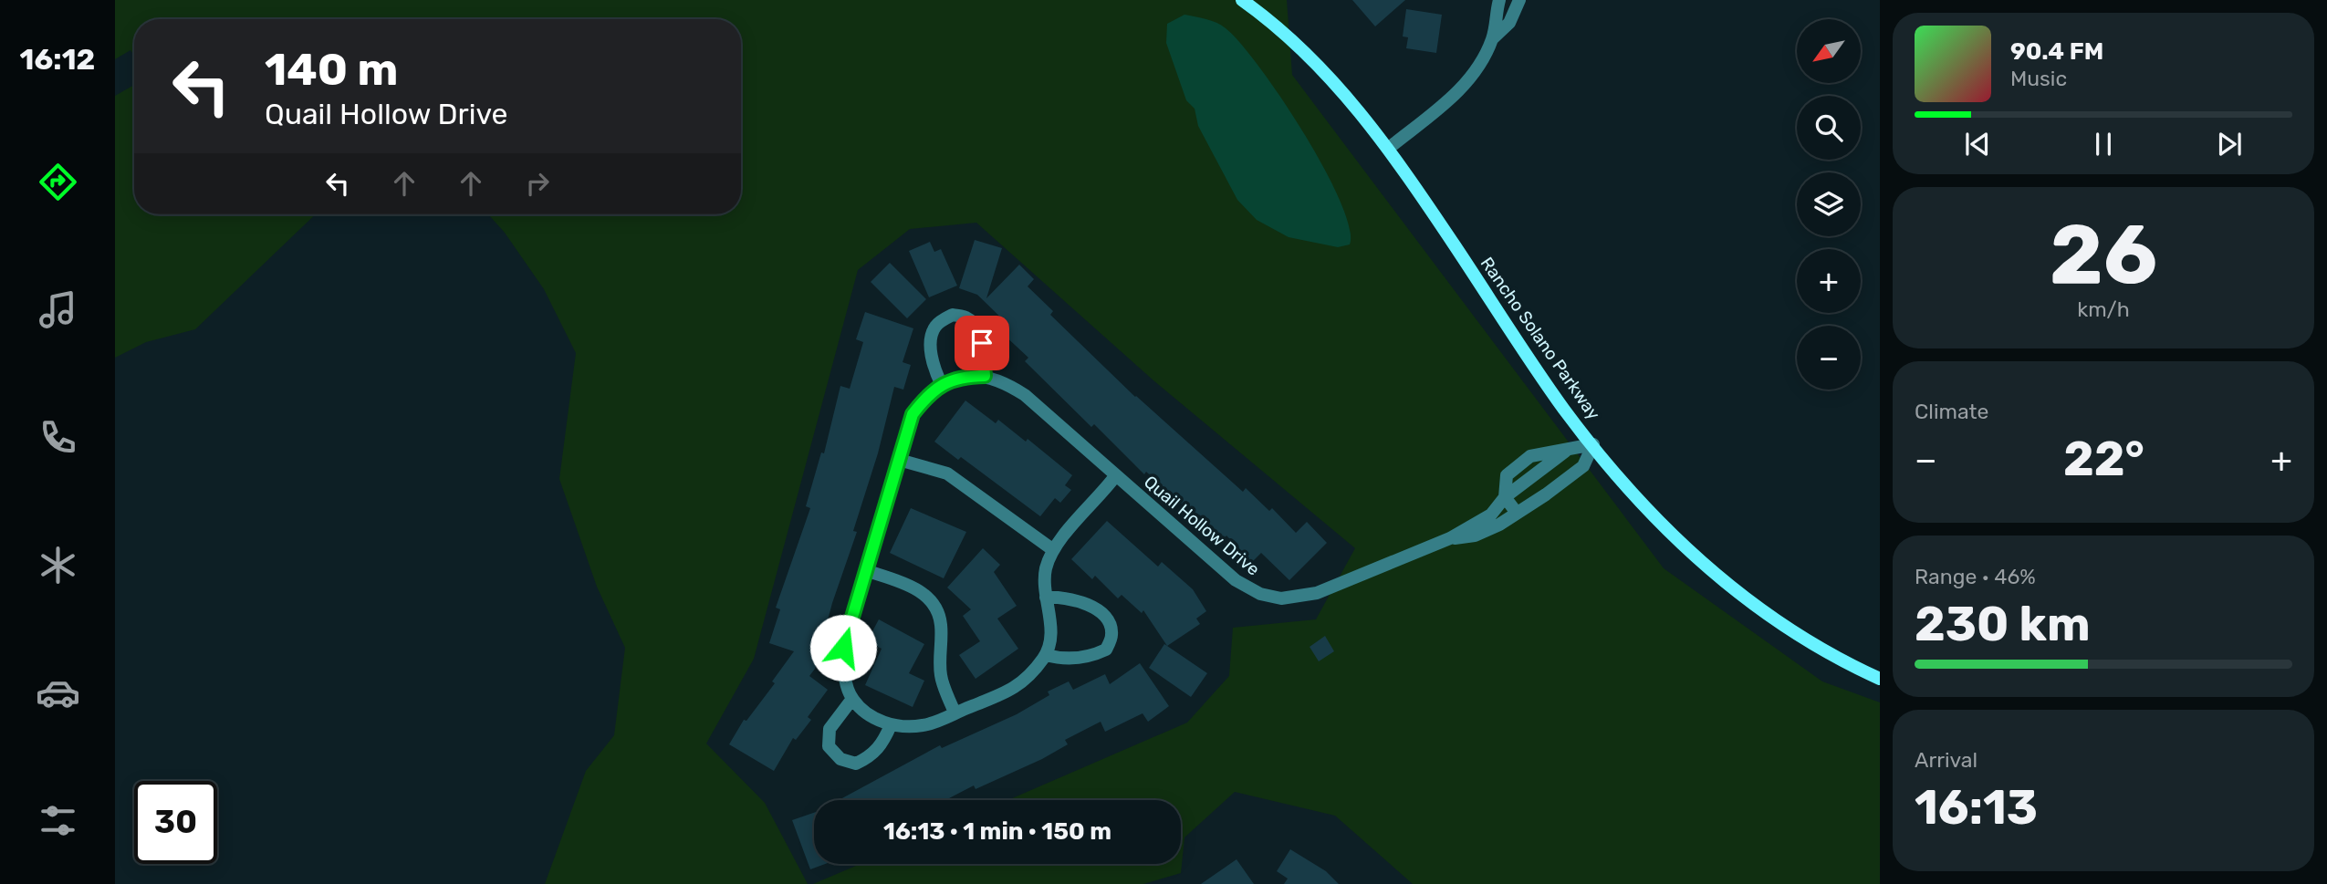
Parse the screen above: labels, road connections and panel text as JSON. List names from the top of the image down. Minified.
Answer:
{"streets":{"street":["Rancho Solano Parkway","Quail Hollow Drive"]},"crossings":[["Rancho Solano Parkway","Quail Hollow Drive"]],"north":"bottom left","page":{"tabs":"16:12","map_buttons":["+","−"],"turn":["140 m","Quail Hollow Drive"],"song":["90.4 FM","Music"],"tile":[["26","km/h"],"Climate",["Range · 46%","230 km"],["Arrival","16:13"]],"heat":["−","22°","+"],"limit":"30","trip":"16:13 · 1 min · 150 m"}}
